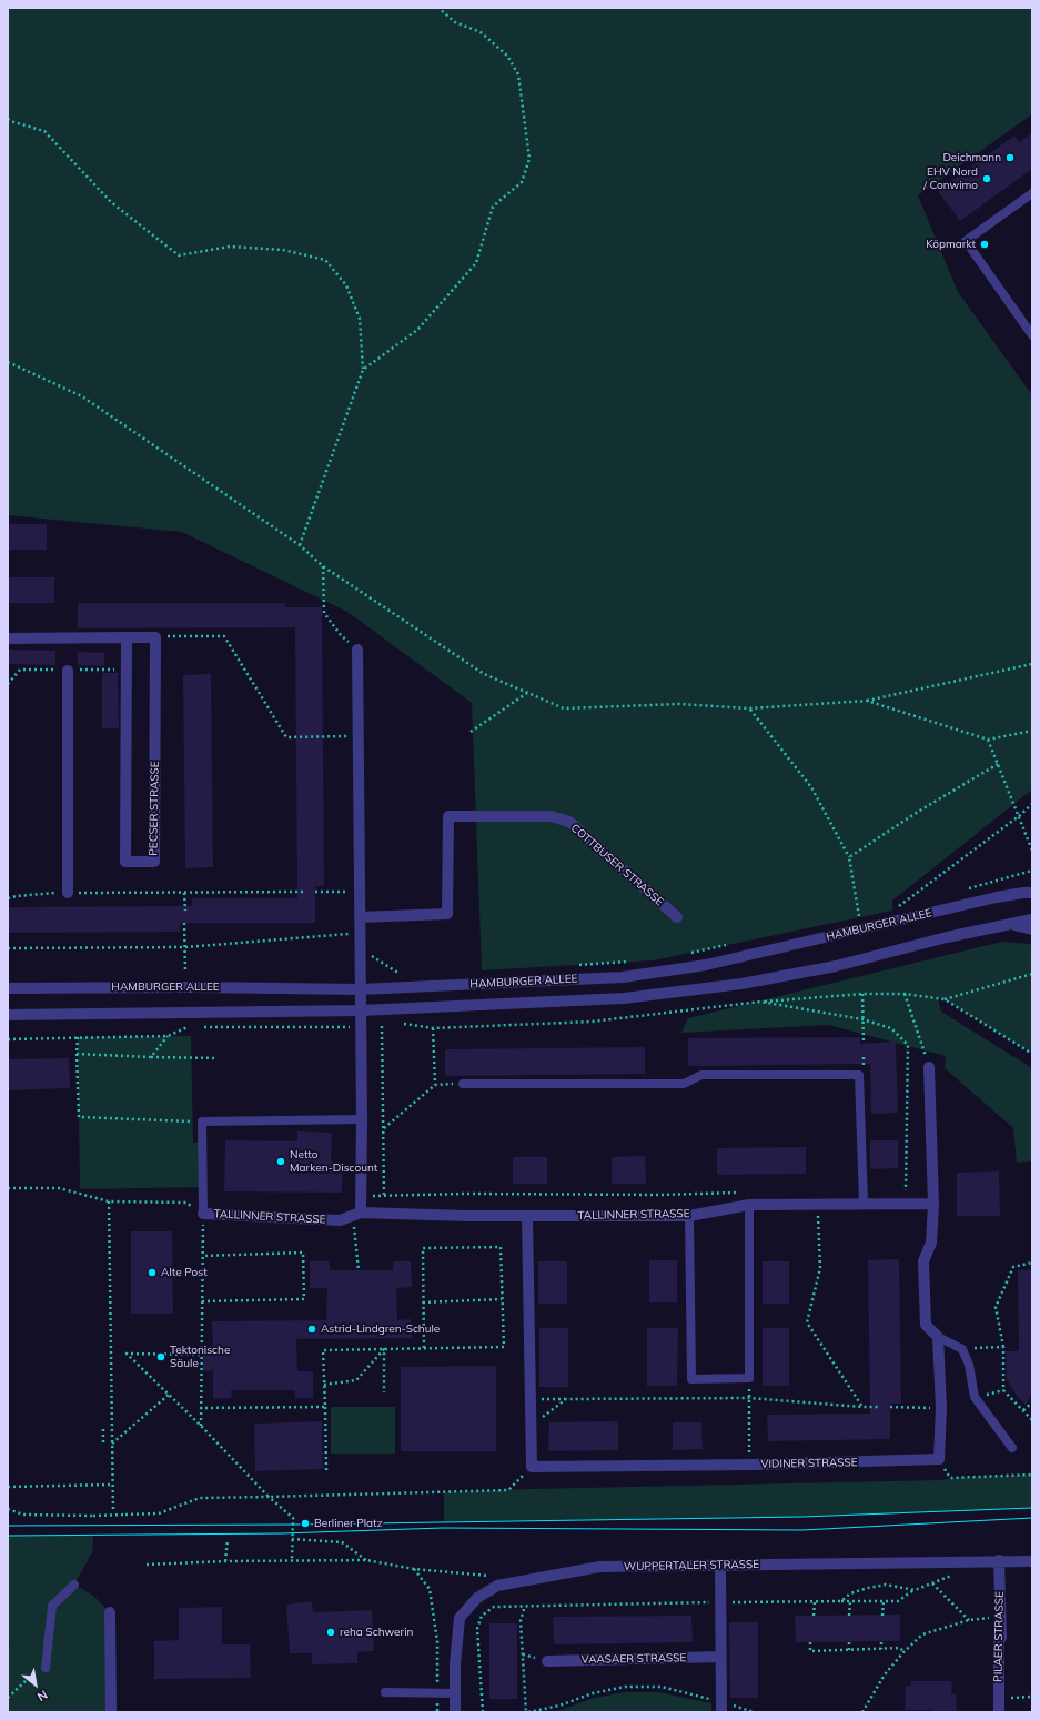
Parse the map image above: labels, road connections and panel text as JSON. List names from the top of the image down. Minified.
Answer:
{"streets":{"street":["PECSER STRASSE","COTTBUSER STRASSE","HAMBURGER ALLEE","TALLINNER STRASSE","VIDINER STRASSE","WUPPERTALER STRASSE","PILAER STRASSE","VAASAER STRASSE"]},"crossings":[["WUPPERTALER STRASSE","PILAER STRASSE"]],"places":["Deichmann","EHV Nord / Conwimo","Köpmarkt","Netto Marken-Discount","Alte Post","Astrid-Lindgren-Schule","Tektonische Säule","Berliner Platz","reha Schwerin"],"north":"bottom right"}
